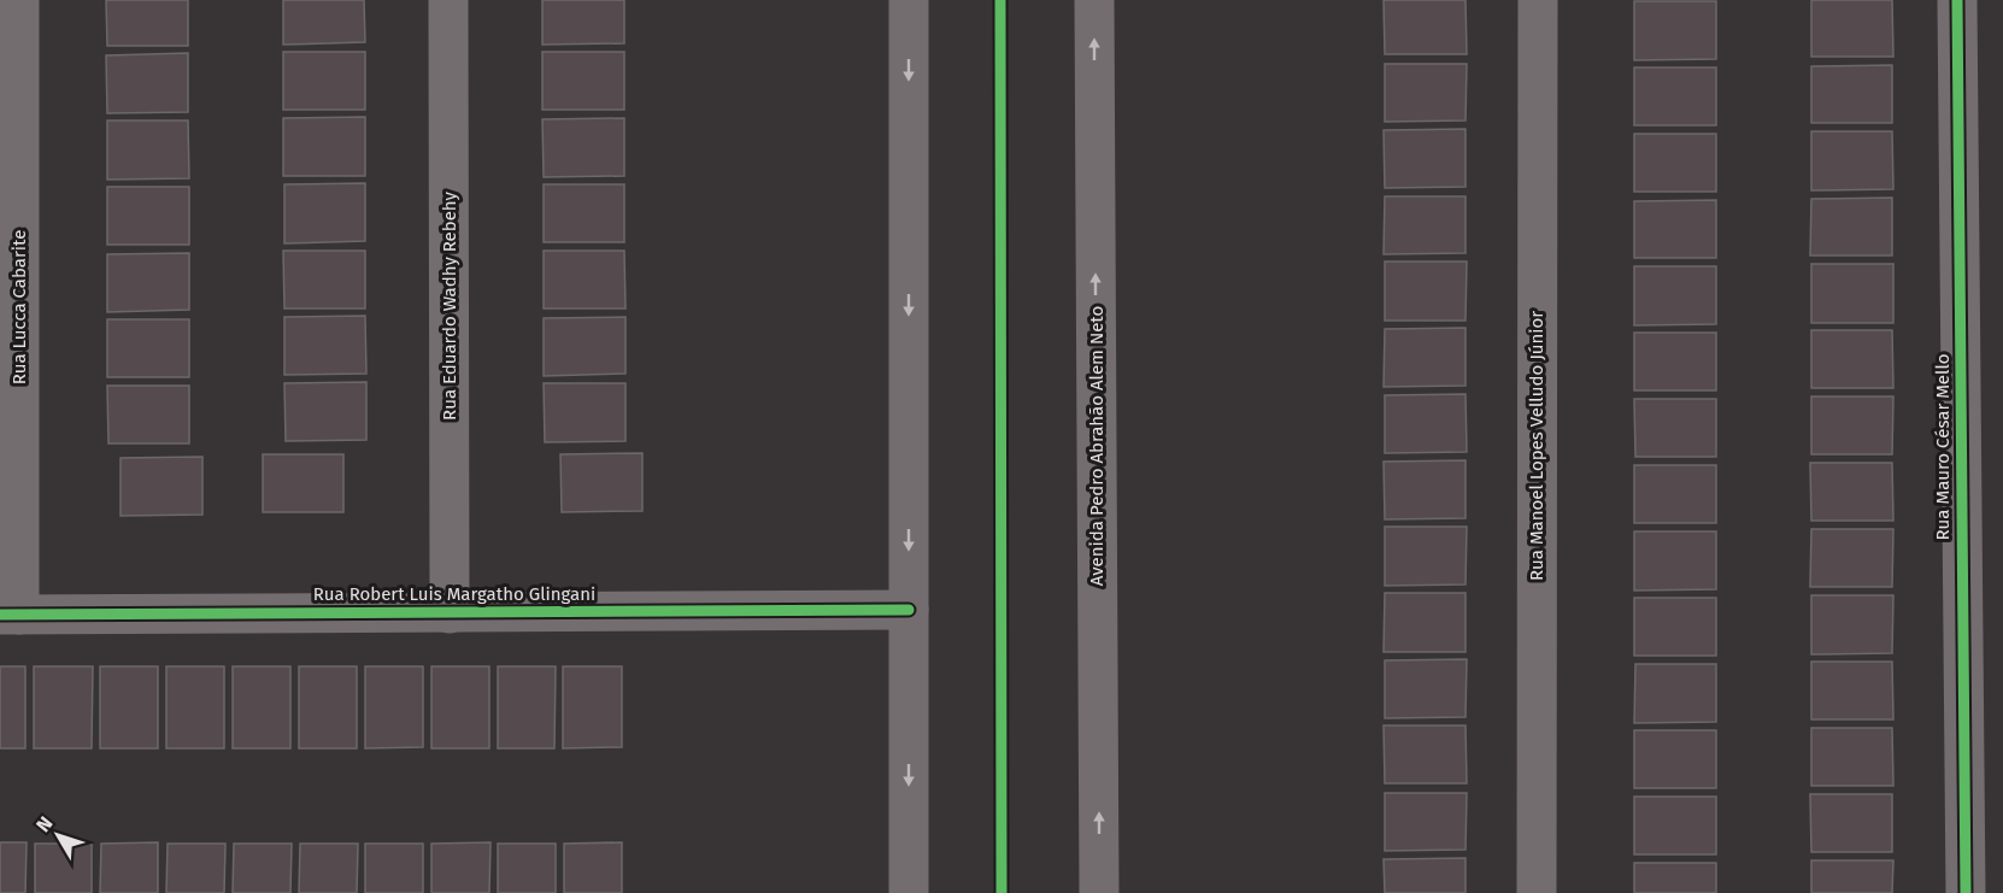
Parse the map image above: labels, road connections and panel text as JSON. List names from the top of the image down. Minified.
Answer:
{"streets":{"street":["Rua Eduardo Wadhy Rebehy","Rua Lucca Cabarite","Avenida Pedro Abrahão Alem Neto","Rua Manoel Lopes Velludo Júnior","Rua Mauro César Mello","Rua Robert Luis Margatho Glingani"]},"crossings":[["Rua Eduardo Wadhy Rebehy","Rua Robert Luis Margatho Glingani"],["Rua Lucca Cabarite","Rua Robert Luis Margatho Glingani"]],"north":"top left"}
